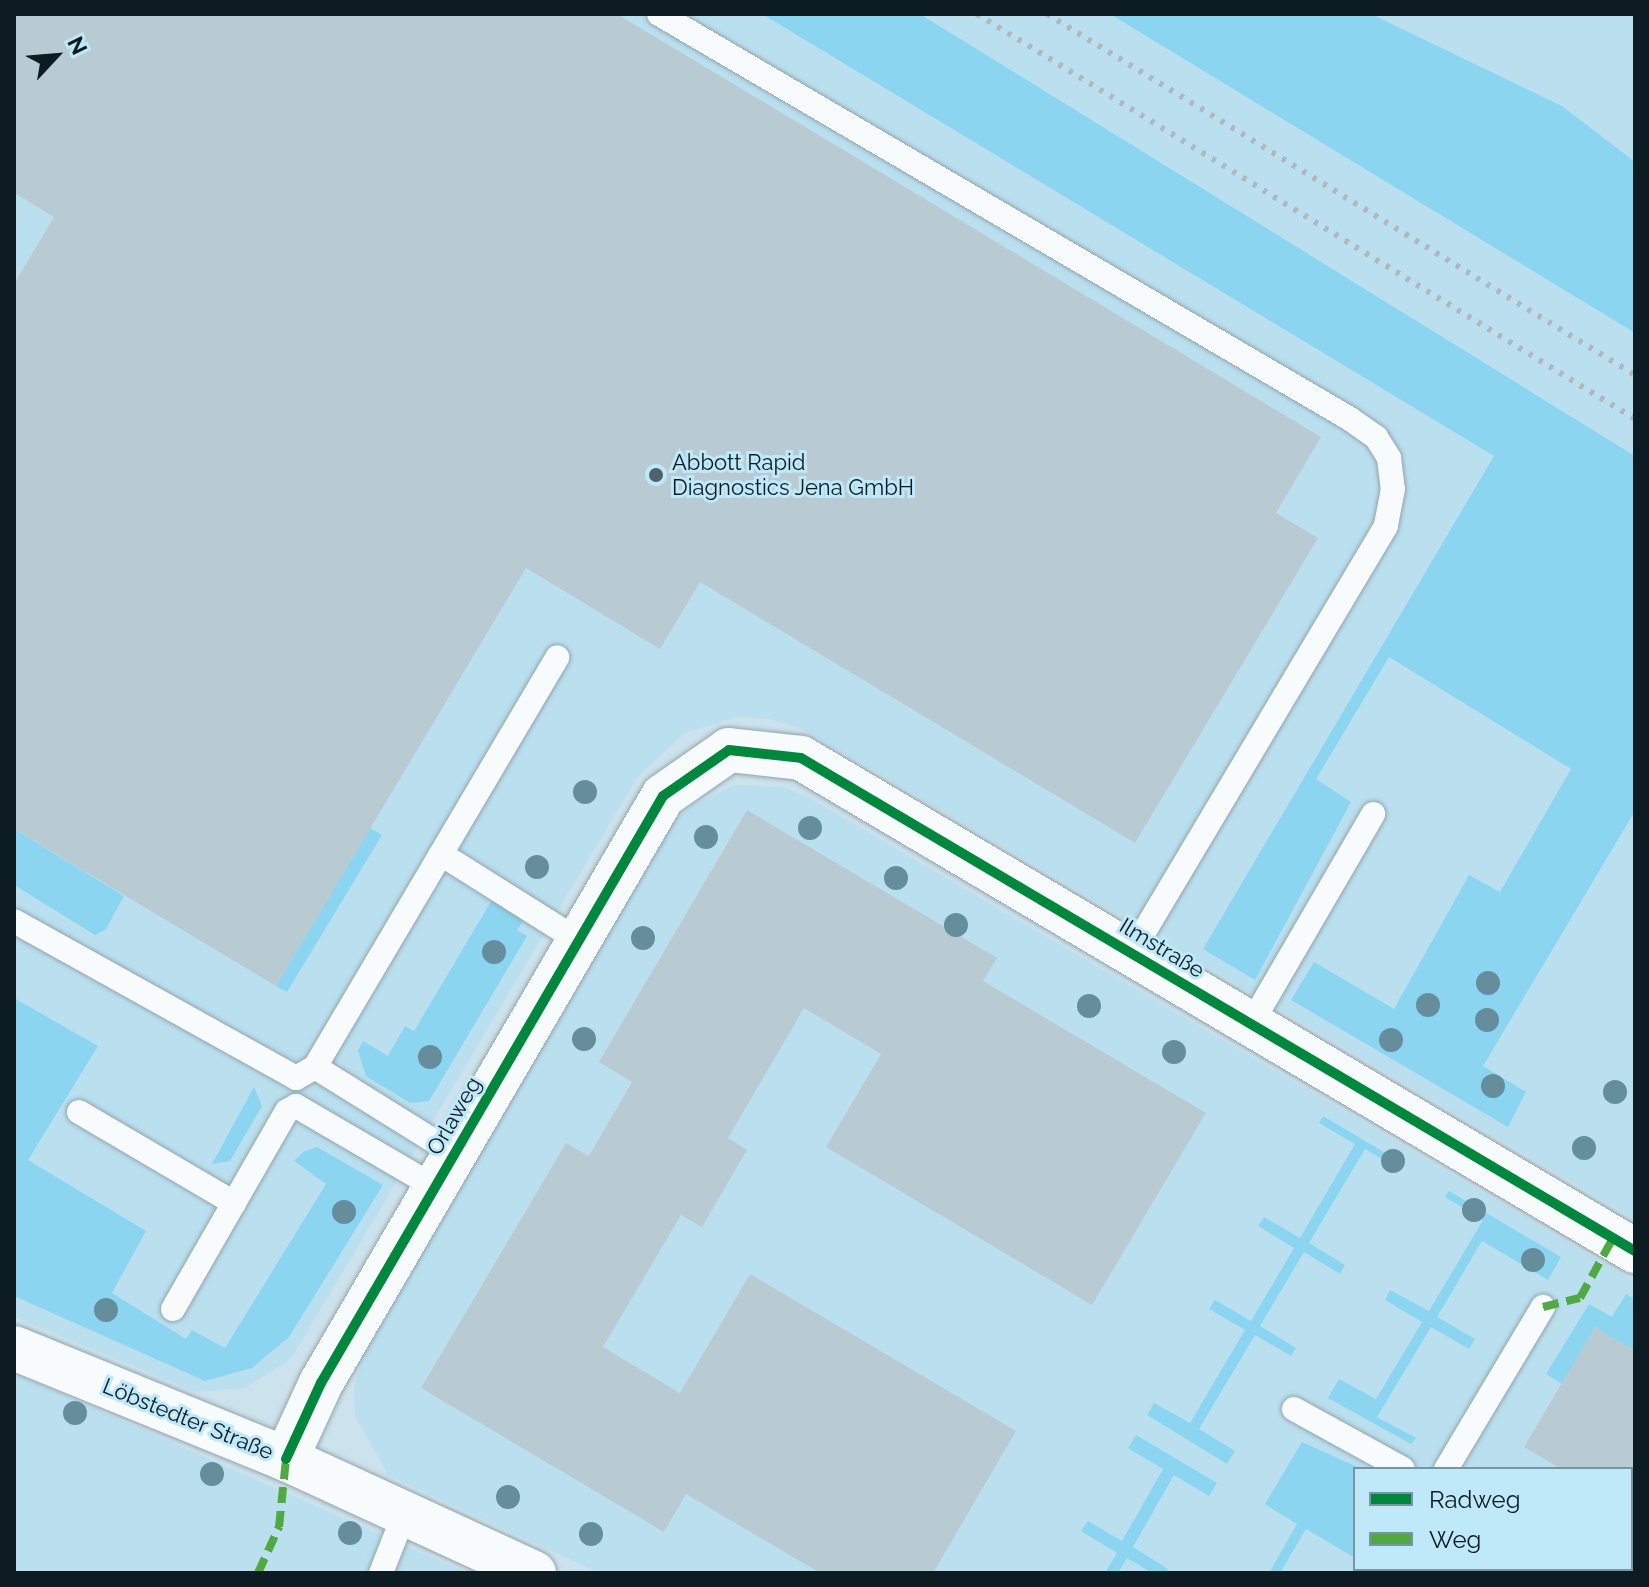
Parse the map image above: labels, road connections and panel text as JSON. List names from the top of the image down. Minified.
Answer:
{"streets":{"street":["Ilmstraße","Orlaweg","Löbstedter Straße"]},"crossings":[["Ilmstraße","Orlaweg"],["Orlaweg","Löbstedter Straße"]],"places":["Abbott Rapid Diagnostics Jena GmbH"],"legend":["Radweg","Weg"],"north":"top right"}
